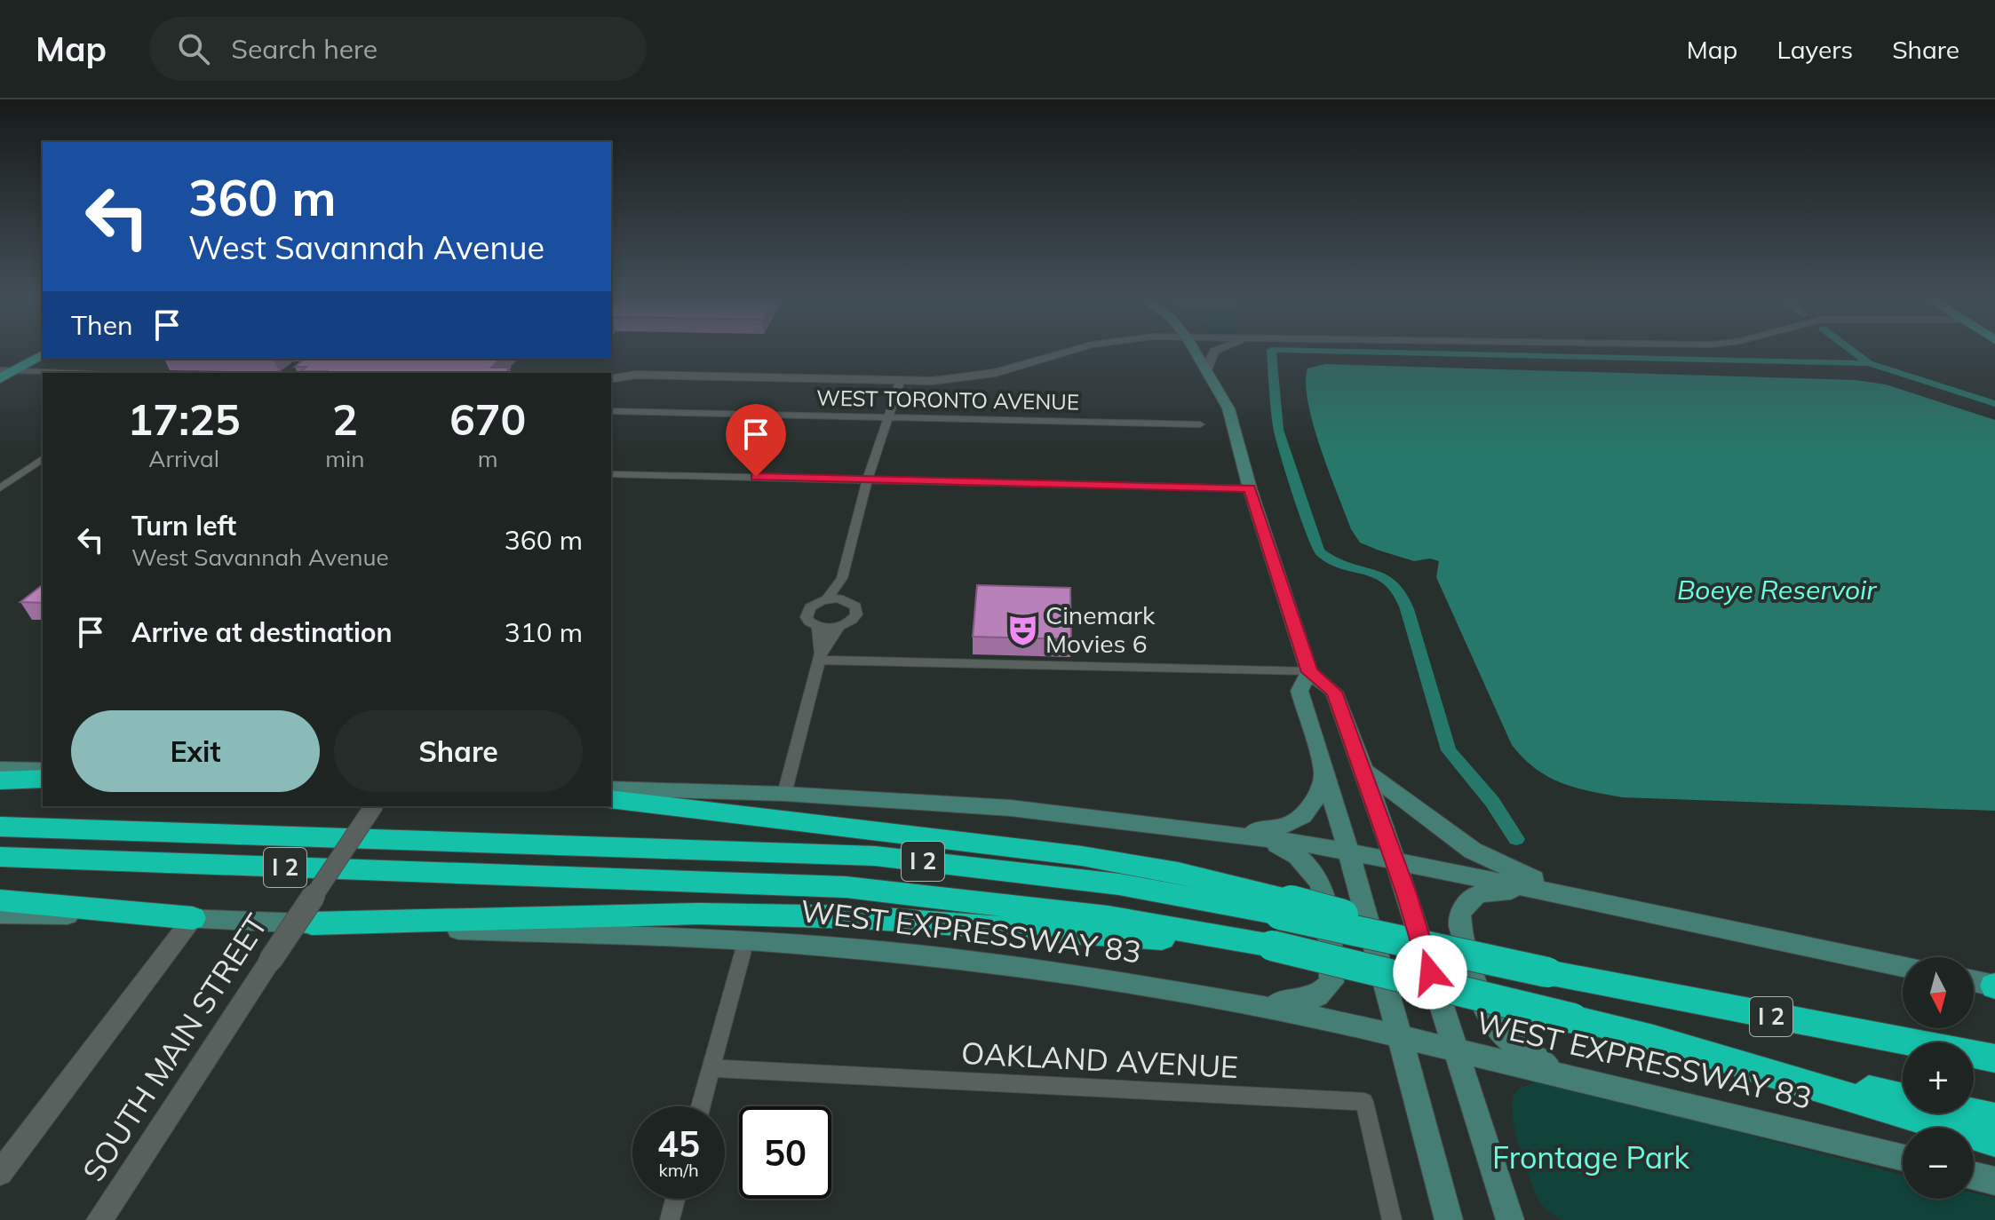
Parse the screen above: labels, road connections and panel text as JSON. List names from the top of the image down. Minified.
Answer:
{"streets":{"highway":["I 2"],"main road":["WEST EXPRESSWAY 83"],"street":["WEST TORONTO AVENUE","SOUTH MAIN STREET","OAKLAND AVENUE"]},"crossings":[["WEST EXPRESSWAY 83","SOUTH MAIN STREET"]],"water":["Boeye Reservoir"],"parks":["Frontage Park"],"places":{"theatre":["Cinemark Movies 6"]},"north":"bottom","page":{"header":"Map","search":"Search here","nav":["Map","Layers","Share"],"turn":["360 m","West Savannah Avenue"],"then":"Then","eta":["17:25","Arrival","2","min","670","m"],"list":[{"name":"Turn left","note":"West Savannah Avenue","value":"360 m"},{"name":"Arrive at destination","value":"310 m"}],"buttons":["Exit","Share"],"map_buttons":["+","−"],"speed":"45 km/h","limit":"50"}}
